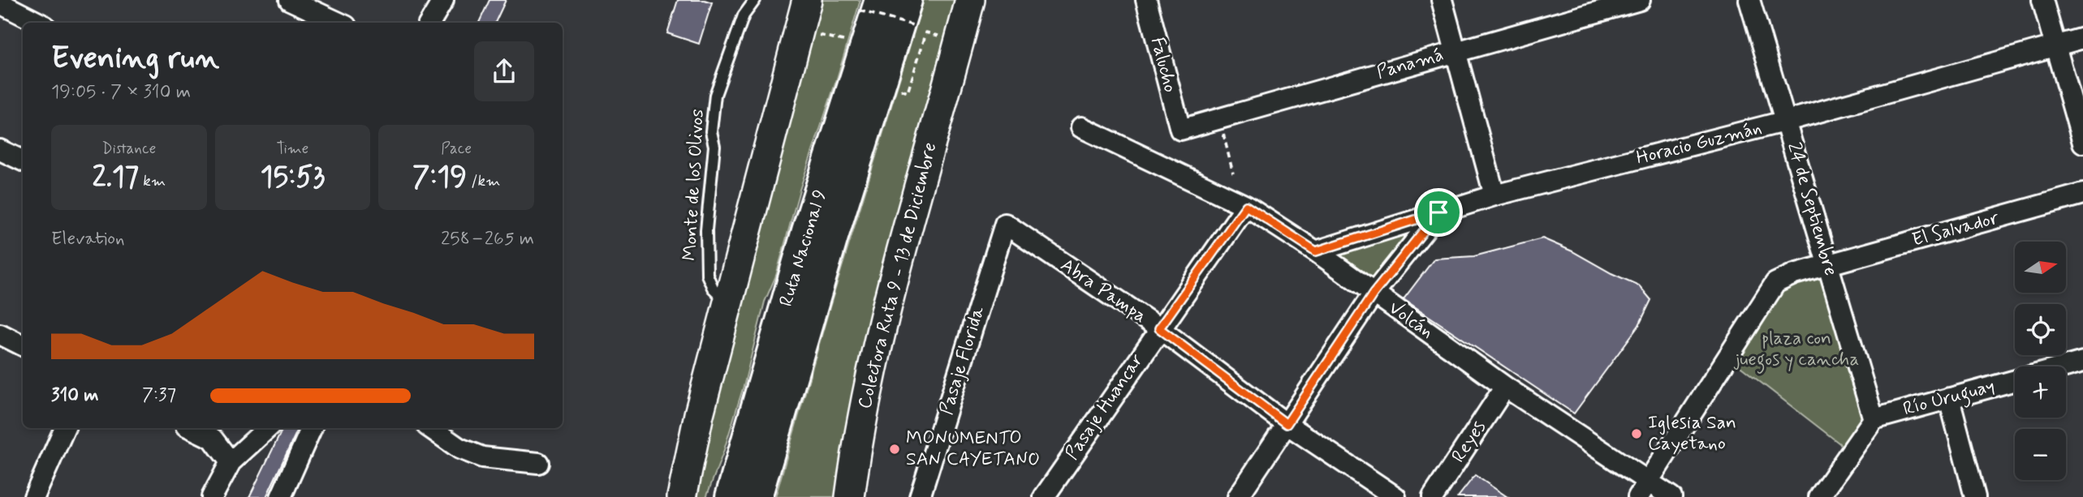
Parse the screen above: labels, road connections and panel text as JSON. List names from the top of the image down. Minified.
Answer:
{"streets":{"highway":["Ruta Nacional 9"],"street":["Panamá","Falucho","Horacio Guzmán","24 de Septiembre","El Salvador","Colectora Ruta 9 - 13 de Diciembre","Abra Pampa","Volcán","Pasaje Florida","Río Uruguay","Pasaje Huancar","Reyes"],"lane":["Monte de los Olivos"]},"crossings":[["Panamá","Falucho"],["Horacio Guzmán","24 de Septiembre"],["Horacio Guzmán","Volcán"],["24 de Septiembre","El Salvador"],["24 de Septiembre","Río Uruguay"],["El Salvador","Volcán"],["Abra Pampa","Pasaje Florida"],["Abra Pampa","Pasaje Huancar"],["Volcán","Pasaje Huancar"],["Volcán","Reyes"]],"parks":["plaza con juegos y cancha"],"places":["Iglesia San Cayetano","MONUMENTO SAN CAYETANO"],"north":"right","page":{"heading":["Evening run","19:05 · 7 × 310 m"],"stats":[["Distance","2.17 km"],["Time","15:53"],["Pace","7:19 /km"]],"chart":["Elevation","258–265 m"],"map_buttons":["+","−"],"list":[{"name":"310 m","note":"7:37"}]}}
